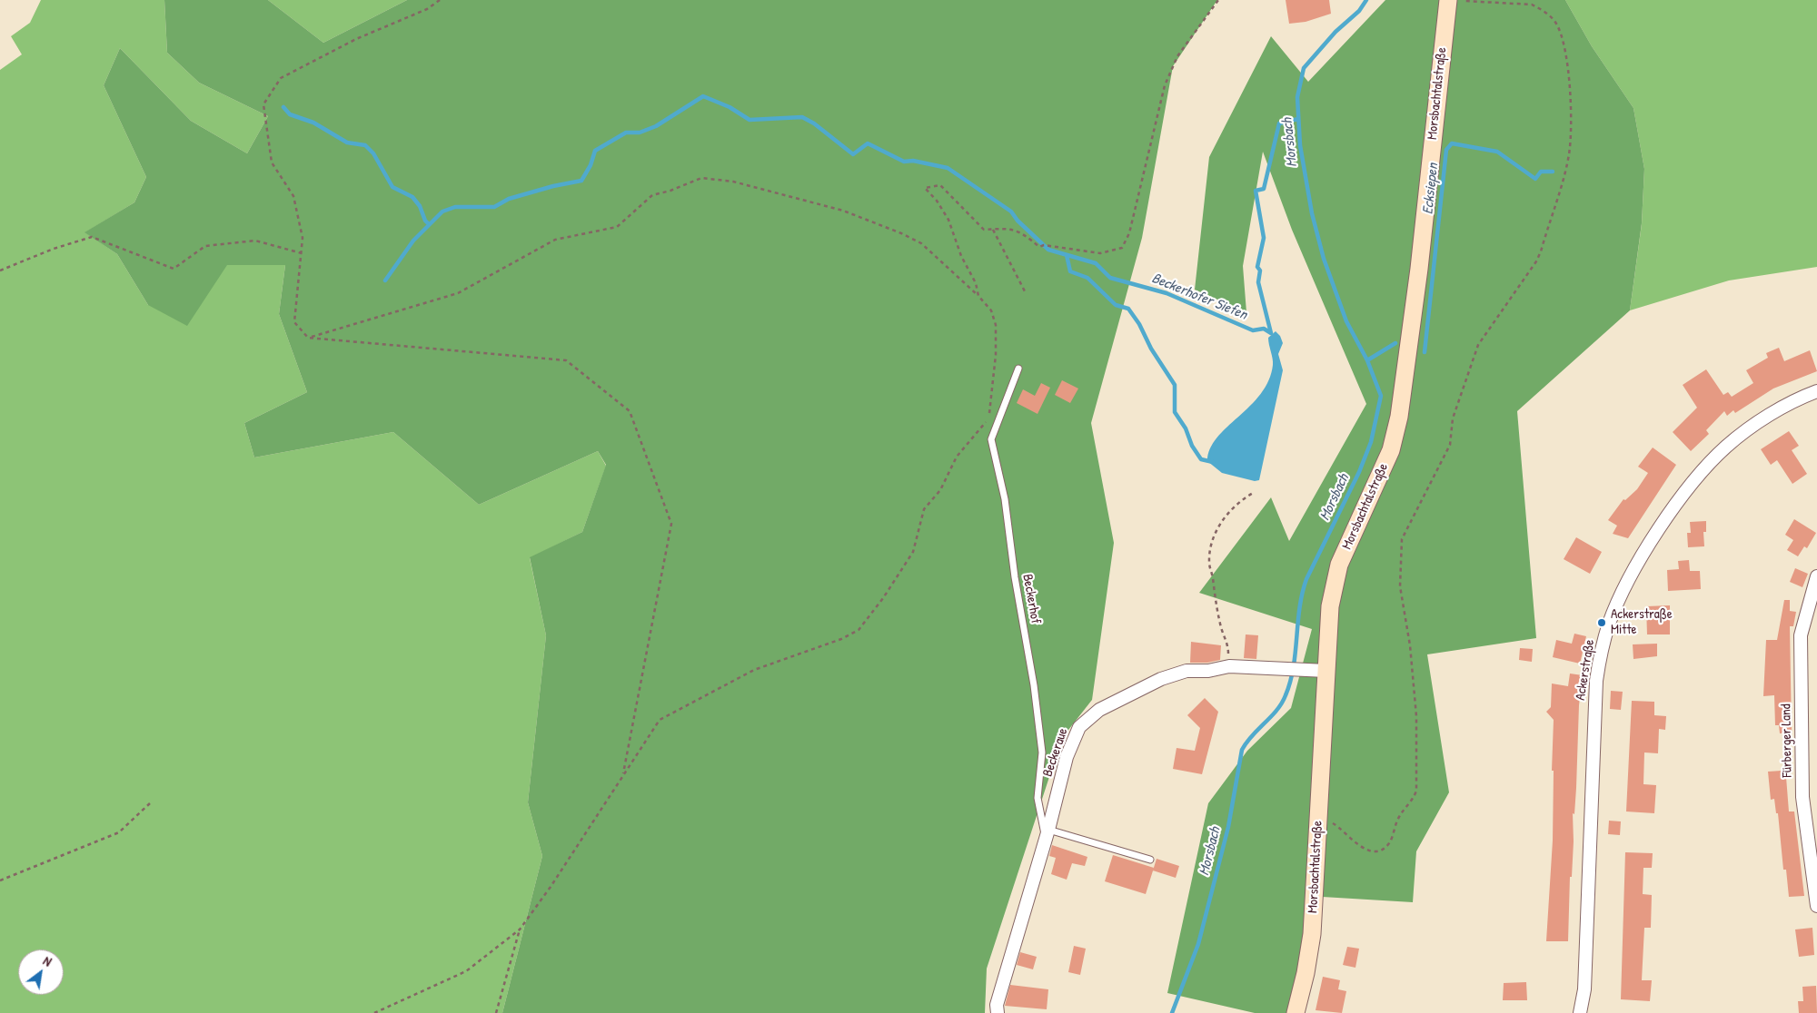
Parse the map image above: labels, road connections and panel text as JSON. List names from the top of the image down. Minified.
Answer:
{"streets":{"main road":["Morsbachtalstraße"],"street":["Ackerstraße","Fürberger Land","Beckeraue"],"lane":["Beckerhof"]},"crossings":[["Morsbachtalstraße","Beckeraue"],["Beckerhof","Beckeraue"]],"water":["Morsbach","Ecksiepen","Beckerhofer Siefen"],"places":["Ackerstraße Mitte"],"north":"top right"}
